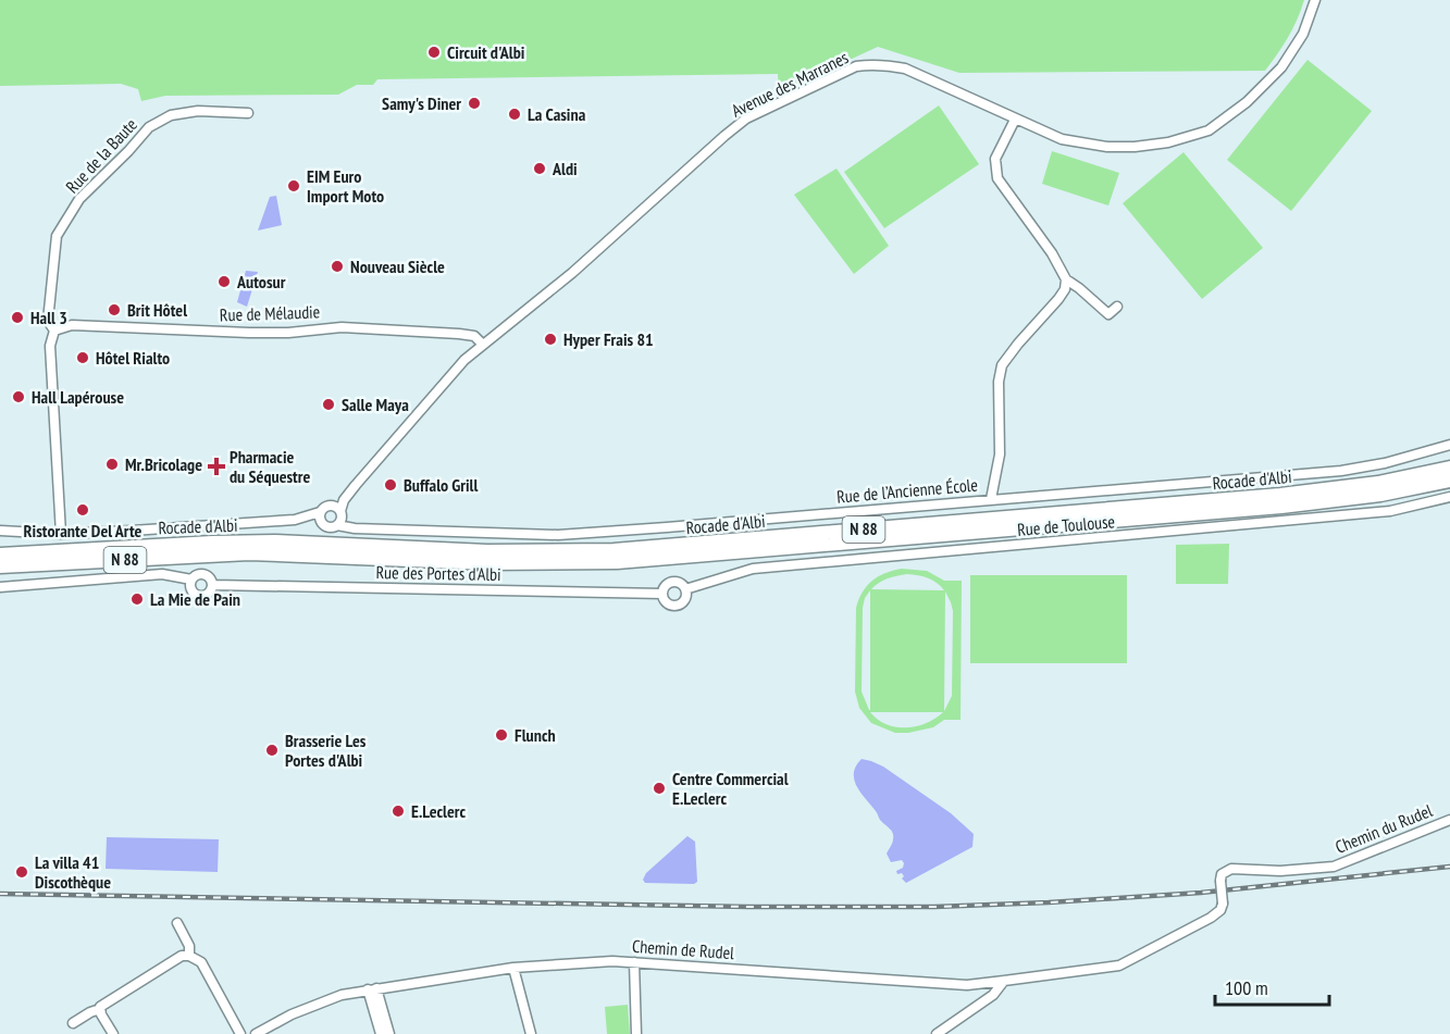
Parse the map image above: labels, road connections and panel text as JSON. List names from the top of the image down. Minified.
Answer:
{"streets":{"highway":["Rocade d'Albi","N 88"],"street":["Avenue des Marranes","Rue de la Baute","Rue de Mélaudie","Rue de l’Ancienne École","Rue de Toulouse","Rue des Portes d'Albi","Chemin du Rudel","Chemin de Rudel"]},"crossings":[["Avenue des Marranes","Rue de Mélaudie"],["Avenue des Marranes","Rue de l’Ancienne École"],["Rue de la Baute","Rue de Mélaudie"],["Rue de Toulouse","Rue des Portes d'Albi"],["Chemin du Rudel","Chemin de Rudel"]],"places":{"other":["Circuit d'Albi","Samy's Diner","La Casina","Aldi","EIM Euro Import Moto","Nouveau Siècle","Autosur","Brit Hôtel","Hall 3","Hyper Frais 81","Hôtel Rialto","Hall Lapérouse","Salle Maya","Mr.Bricolage","Buffalo Grill","Ristorante Del Arte","La Mie de Pain","Flunch","Brasserie Les Portes d'Albi","Centre Commercial E.Leclerc","E.Leclerc","La villa 41 Discothèque"],"health":["Pharmacie du Séquestre"]},"scale_bar":"100 m"}
